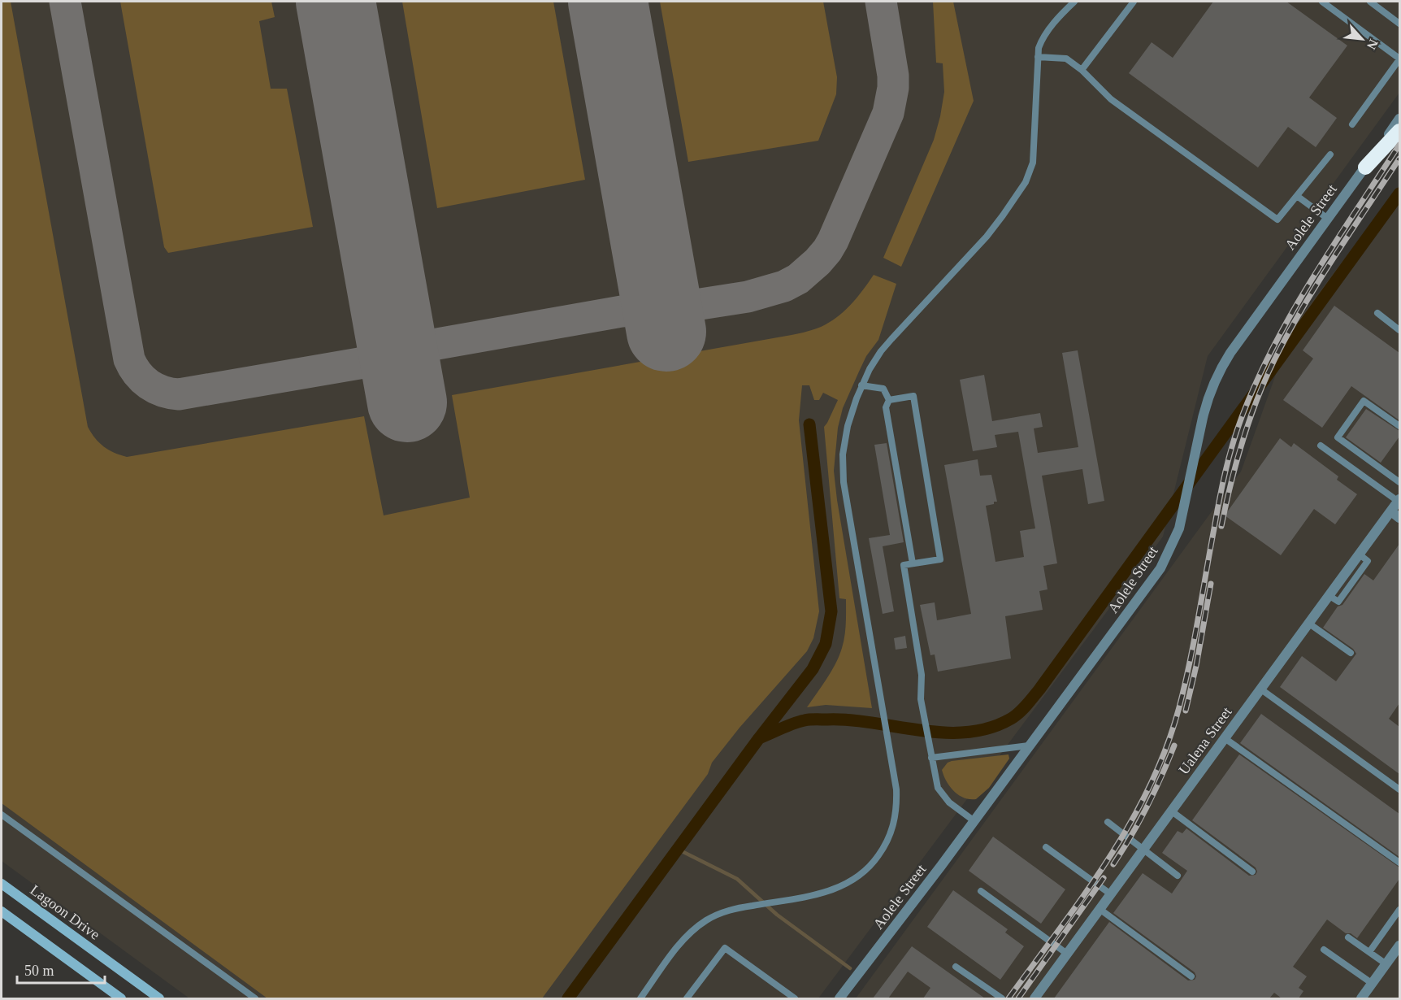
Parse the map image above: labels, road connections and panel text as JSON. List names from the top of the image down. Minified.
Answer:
{"streets":{"street":["Aolele Street","Ualena Street","Lagoon Drive"]},"scale_bar":"50 m","north":"bottom right"}
